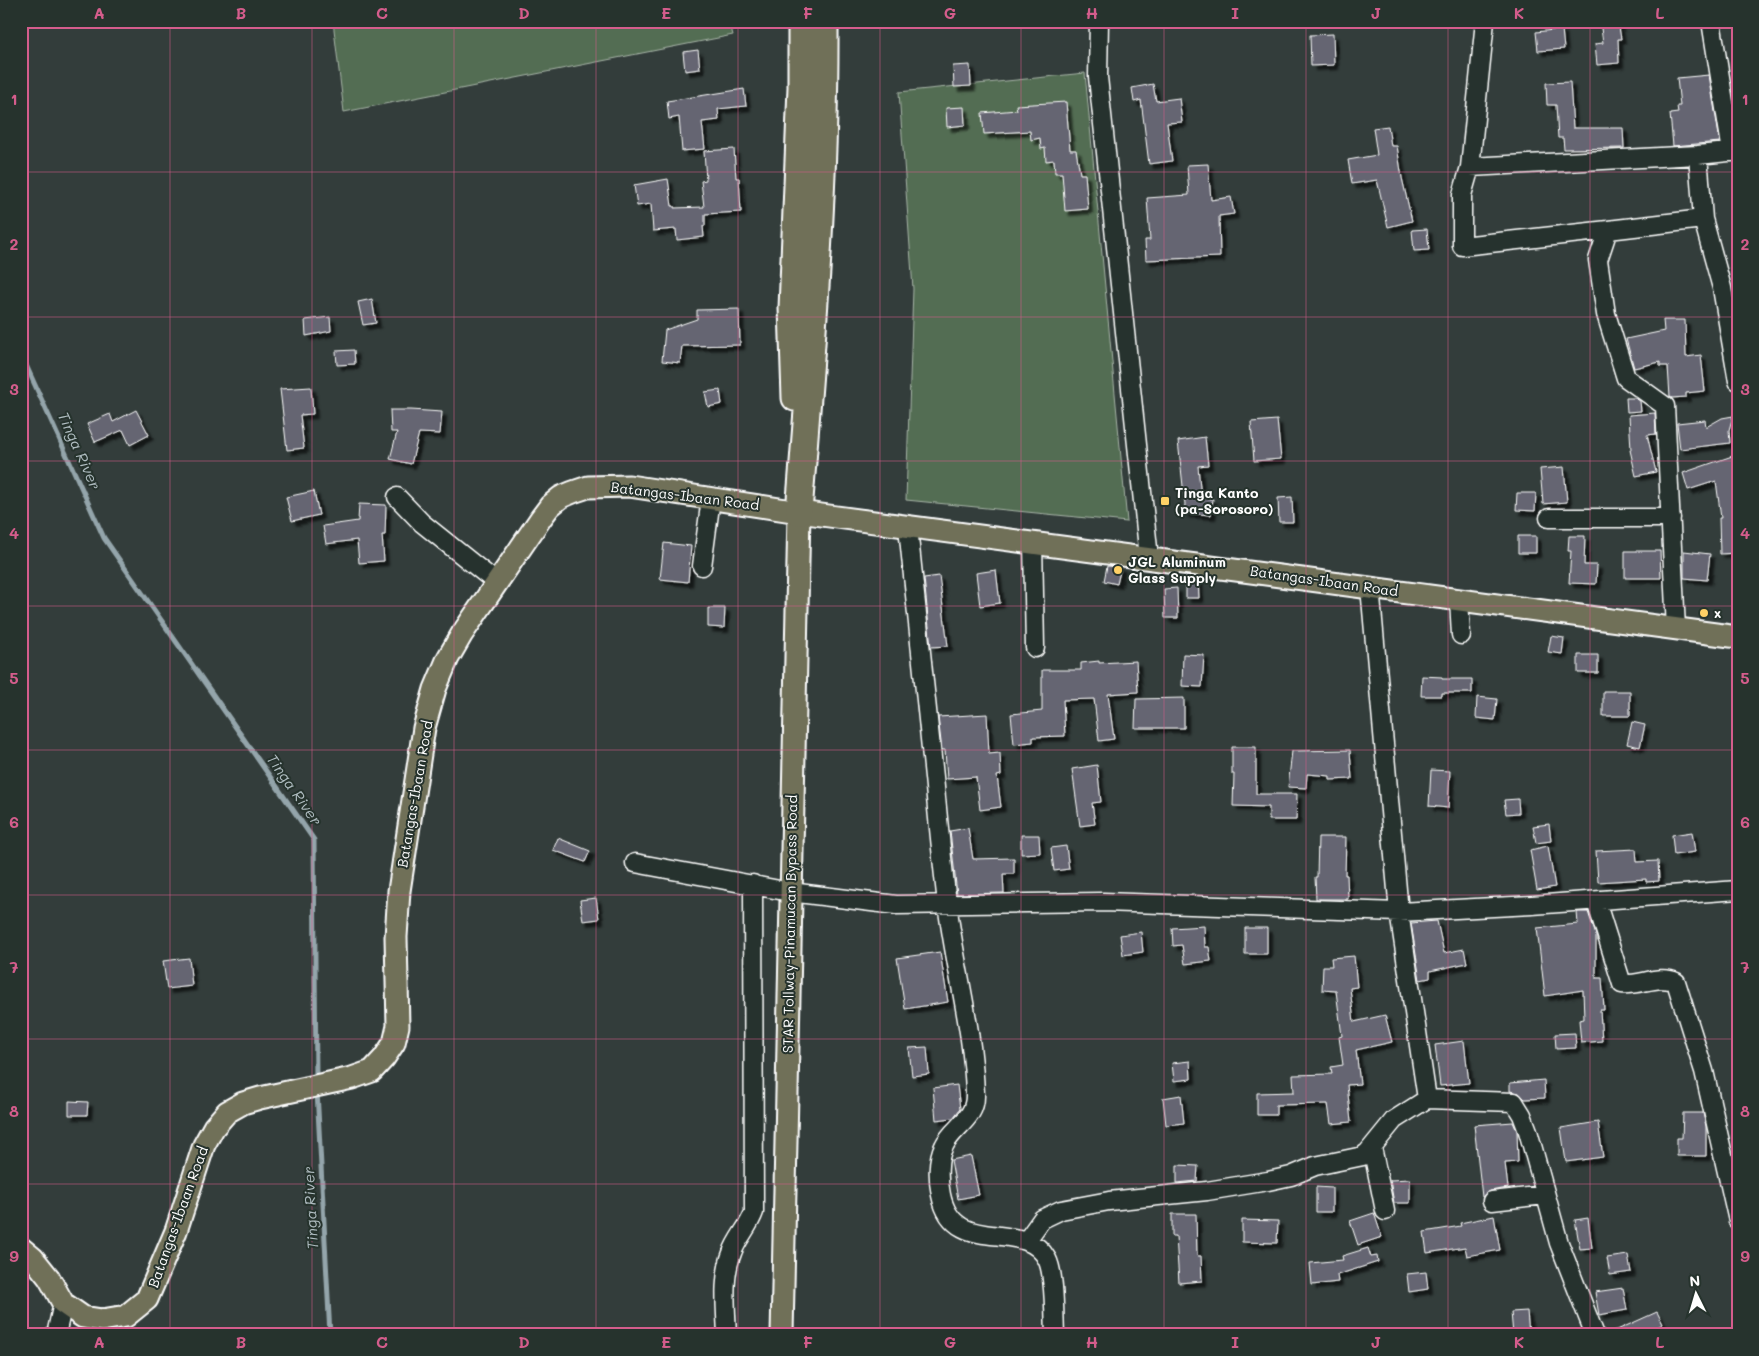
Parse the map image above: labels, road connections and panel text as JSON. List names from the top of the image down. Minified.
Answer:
{"streets":{"main road":["Batangas-Ibaan Road","STAR Tollway-Pinamucan Bypass Road"]},"crossings":[["Batangas-Ibaan Road","STAR Tollway-Pinamucan Bypass Road"]],"water":["Tinga River"],"places":{"transit":["Tinga Kanto (pa-Sorosoro)"],"other":["JGL Aluminum Glass Supply","x"]},"north":"top","grid":{"columns":["A","B","C","D","E","F","G","H","I","J","K","L"],"rows":["1","2","3","4","5","6","7","8","9"]}}
